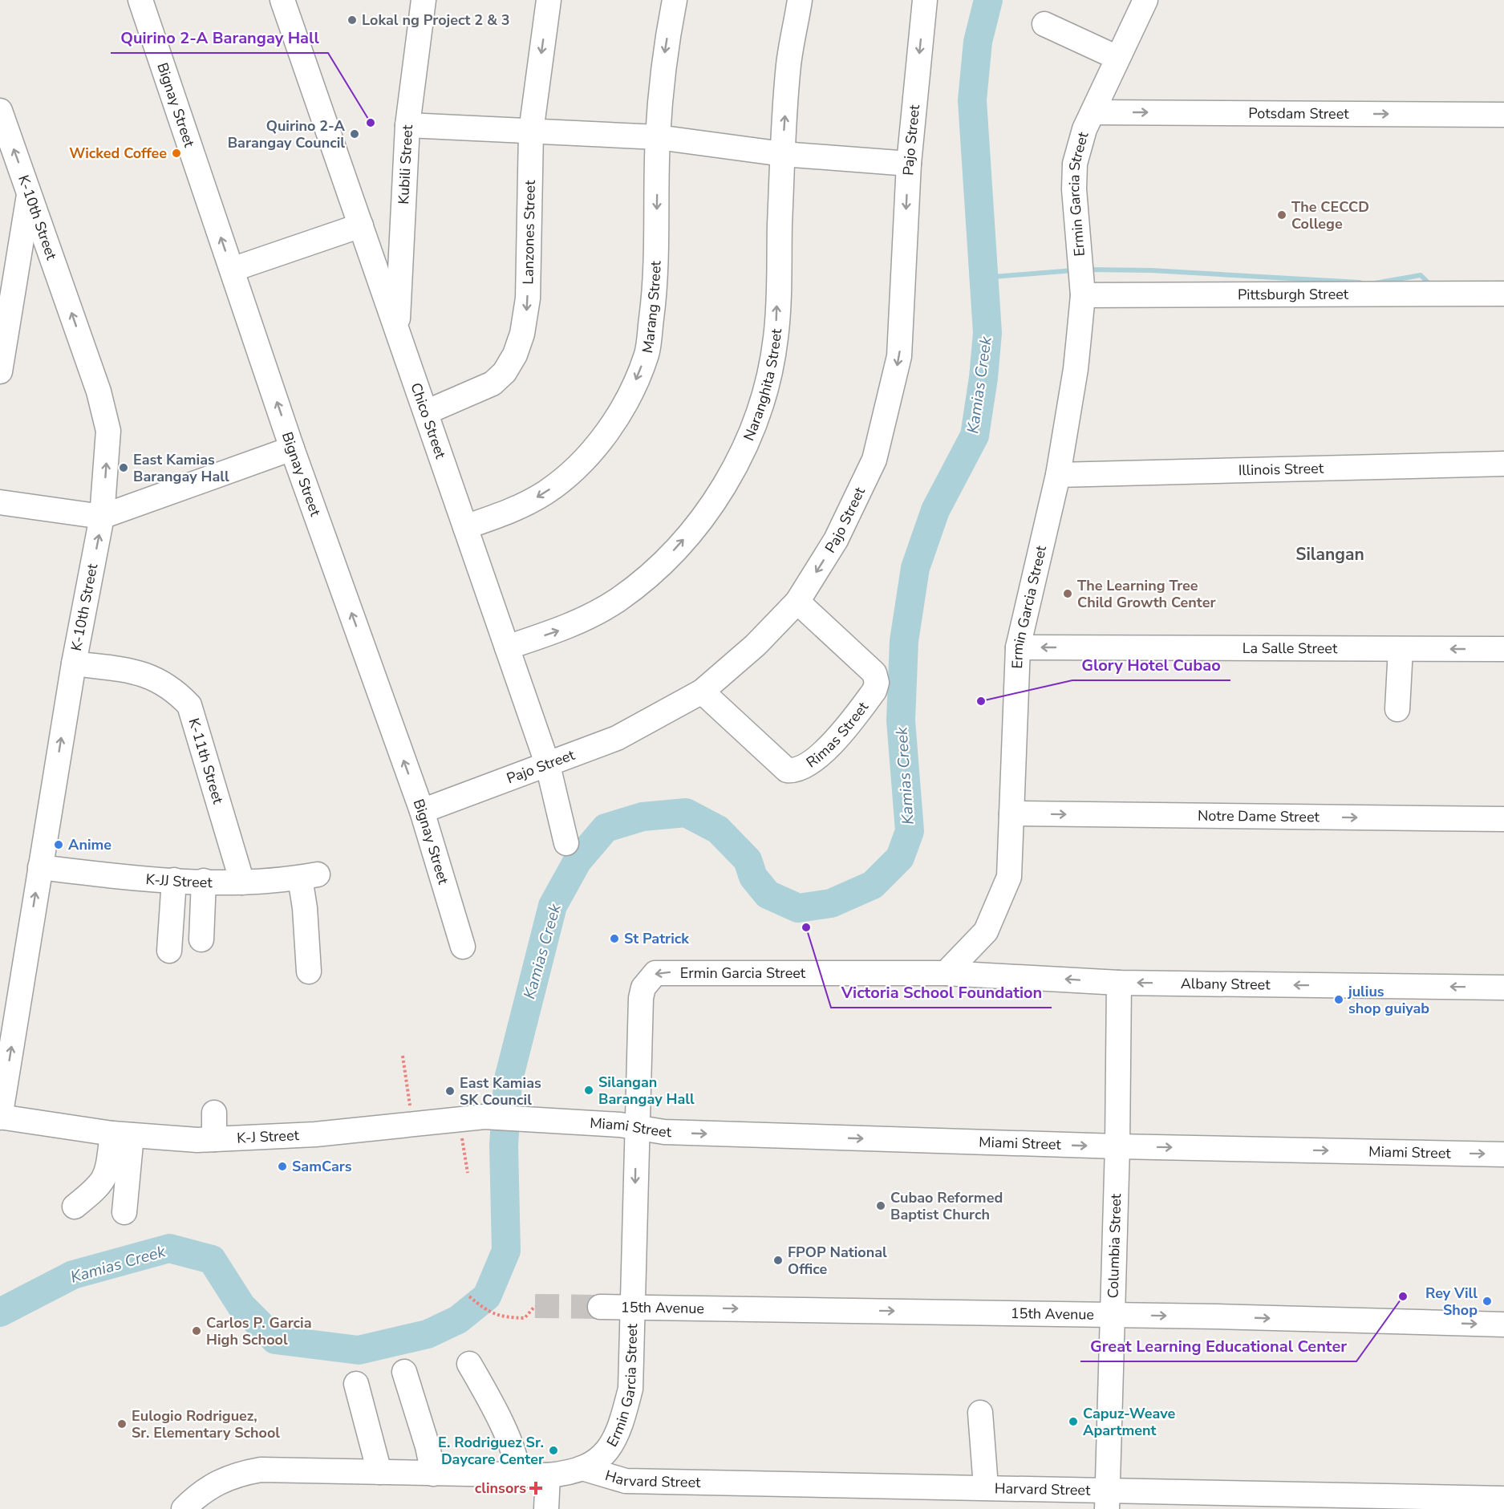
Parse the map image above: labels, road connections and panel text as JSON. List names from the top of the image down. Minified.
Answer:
{"streets":{"street":["Bignay Street","Potsdam Street","Pajo Street","Kubili Street","Ermin Garcia Street","K-10th Street","Lanzones Street","Pittsburgh Street","Marang Street","Naranghita Street","Chico Street","Illinois Street","La Salle Street","Rimas Street","K-11th Street","Notre Dame Street","K-JJ Street","Albany Street","Miami Street","K-J Street","Columbia Street","15th Avenue","Harvard Street"]},"crossings":[["Bignay Street","Pajo Street"],["Potsdam Street","Ermin Garcia Street"],["Pajo Street","Chico Street"],["Pajo Street","Rimas Street"],["Kubili Street","Chico Street"],["Ermin Garcia Street","Pittsburgh Street"],["Ermin Garcia Street","Illinois Street"],["Ermin Garcia Street","La Salle Street"],["Ermin Garcia Street","Notre Dame Street"],["Ermin Garcia Street","Albany Street"],["Ermin Garcia Street","Miami Street"],["Ermin Garcia Street","15th Avenue"],["Ermin Garcia Street","Harvard Street"],["K-10th Street","K-11th Street"],["K-10th Street","K-JJ Street"],["K-10th Street","K-J Street"],["Lanzones Street","Chico Street"],["Marang Street","Chico Street"],["Naranghita Street","Chico Street"],["K-11th Street","K-JJ Street"],["Albany Street","Columbia Street"],["Miami Street","K-J Street"],["Miami Street","Columbia Street"],["Columbia Street","15th Avenue"],["Columbia Street","Harvard Street"]],"one_way":["Bignay Street","Potsdam Street","Pajo Street","Lanzones Street","Marang Street","Naranghita Street","La Salle Street","Notre Dame Street","Albany Street","Miami Street","15th Avenue"],"districts":["Silangan"],"water":["Kamias Creek"],"places":{"other":["Lokal ng Project 2 & 3","Quirino 2-A Barangay Hall","Quirino 2-A Barangay Council","Wicked Coffee","The CECCD College","East Kamias Barangay Hall","The Learning Tree Child Growth Center","Glory Hotel Cubao","Anime","Victoria School Foundation","St Patrick","julius shop guiyab","Silangan Barangay Hall","East Kamias SK Council","SamCars","Cubao Reformed Baptist Church","FPOP National Office","Great Learning Educational Center","Rey Vill Shop","Carlos P. Garcia High School","Capuz-Weave Apartment","Eulogio Rodriguez, Sr. Elementary School","E. Rodriguez Sr. Daycare Center"],"health":["clinsors"]}}
